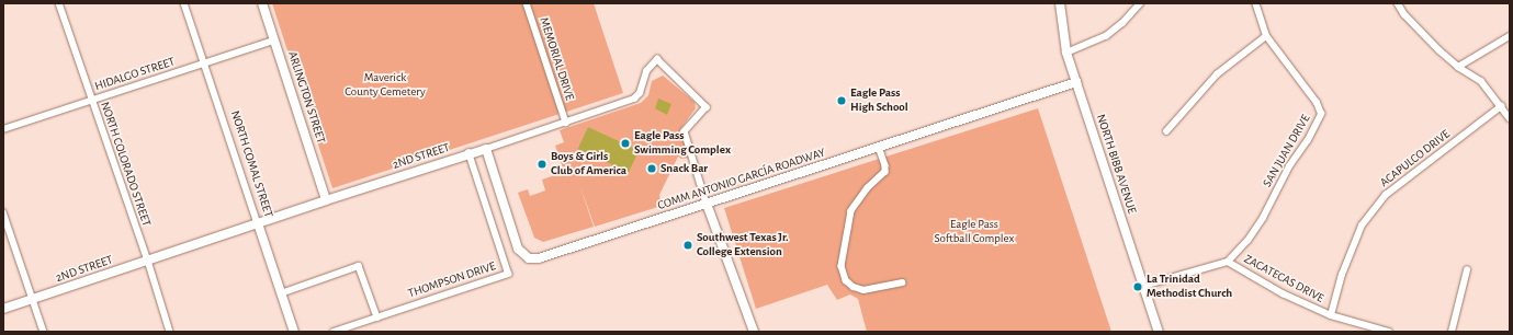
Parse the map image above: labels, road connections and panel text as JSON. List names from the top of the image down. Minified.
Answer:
{"streets":{"street":["MEMORIAL DRIVE","HIDALGO STREET","ARLINGTON STREET","SAN JUAN DRIVE","2ND STREET","ACAPULCO DRIVE","NORTH COLORADO STREET","NORTH COMAL STREET","NORTH BIBB AVENUE","COMM ANTONIO GARCÍA ROADWAY","ZACATECAS DRIVE","THOMPSON DRIVE"]},"crossings":[["MEMORIAL DRIVE","2ND STREET"],["HIDALGO STREET","ARLINGTON STREET"],["HIDALGO STREET","NORTH COLORADO STREET"],["HIDALGO STREET","NORTH COMAL STREET"],["ARLINGTON STREET","2ND STREET"],["SAN JUAN DRIVE","ZACATECAS DRIVE"],["2ND STREET","NORTH COLORADO STREET"],["2ND STREET","NORTH COMAL STREET"],["2ND STREET","COMM ANTONIO GARCÍA ROADWAY"],["2ND STREET","THOMPSON DRIVE"],["ACAPULCO DRIVE","ZACATECAS DRIVE"],["NORTH BIBB AVENUE","COMM ANTONIO GARCÍA ROADWAY"],["NORTH BIBB AVENUE","ZACATECAS DRIVE"]],"parks":["Maverick County Cemetery","Eagle Pass Softball Complex"],"places":["Eagle Pass High School","Eagle Pass Swimming Complex","Boys & Girls Club of America","Snack Bar","Southwest Texas Jr. College Extension","La Trinidad Methodist Church"]}
